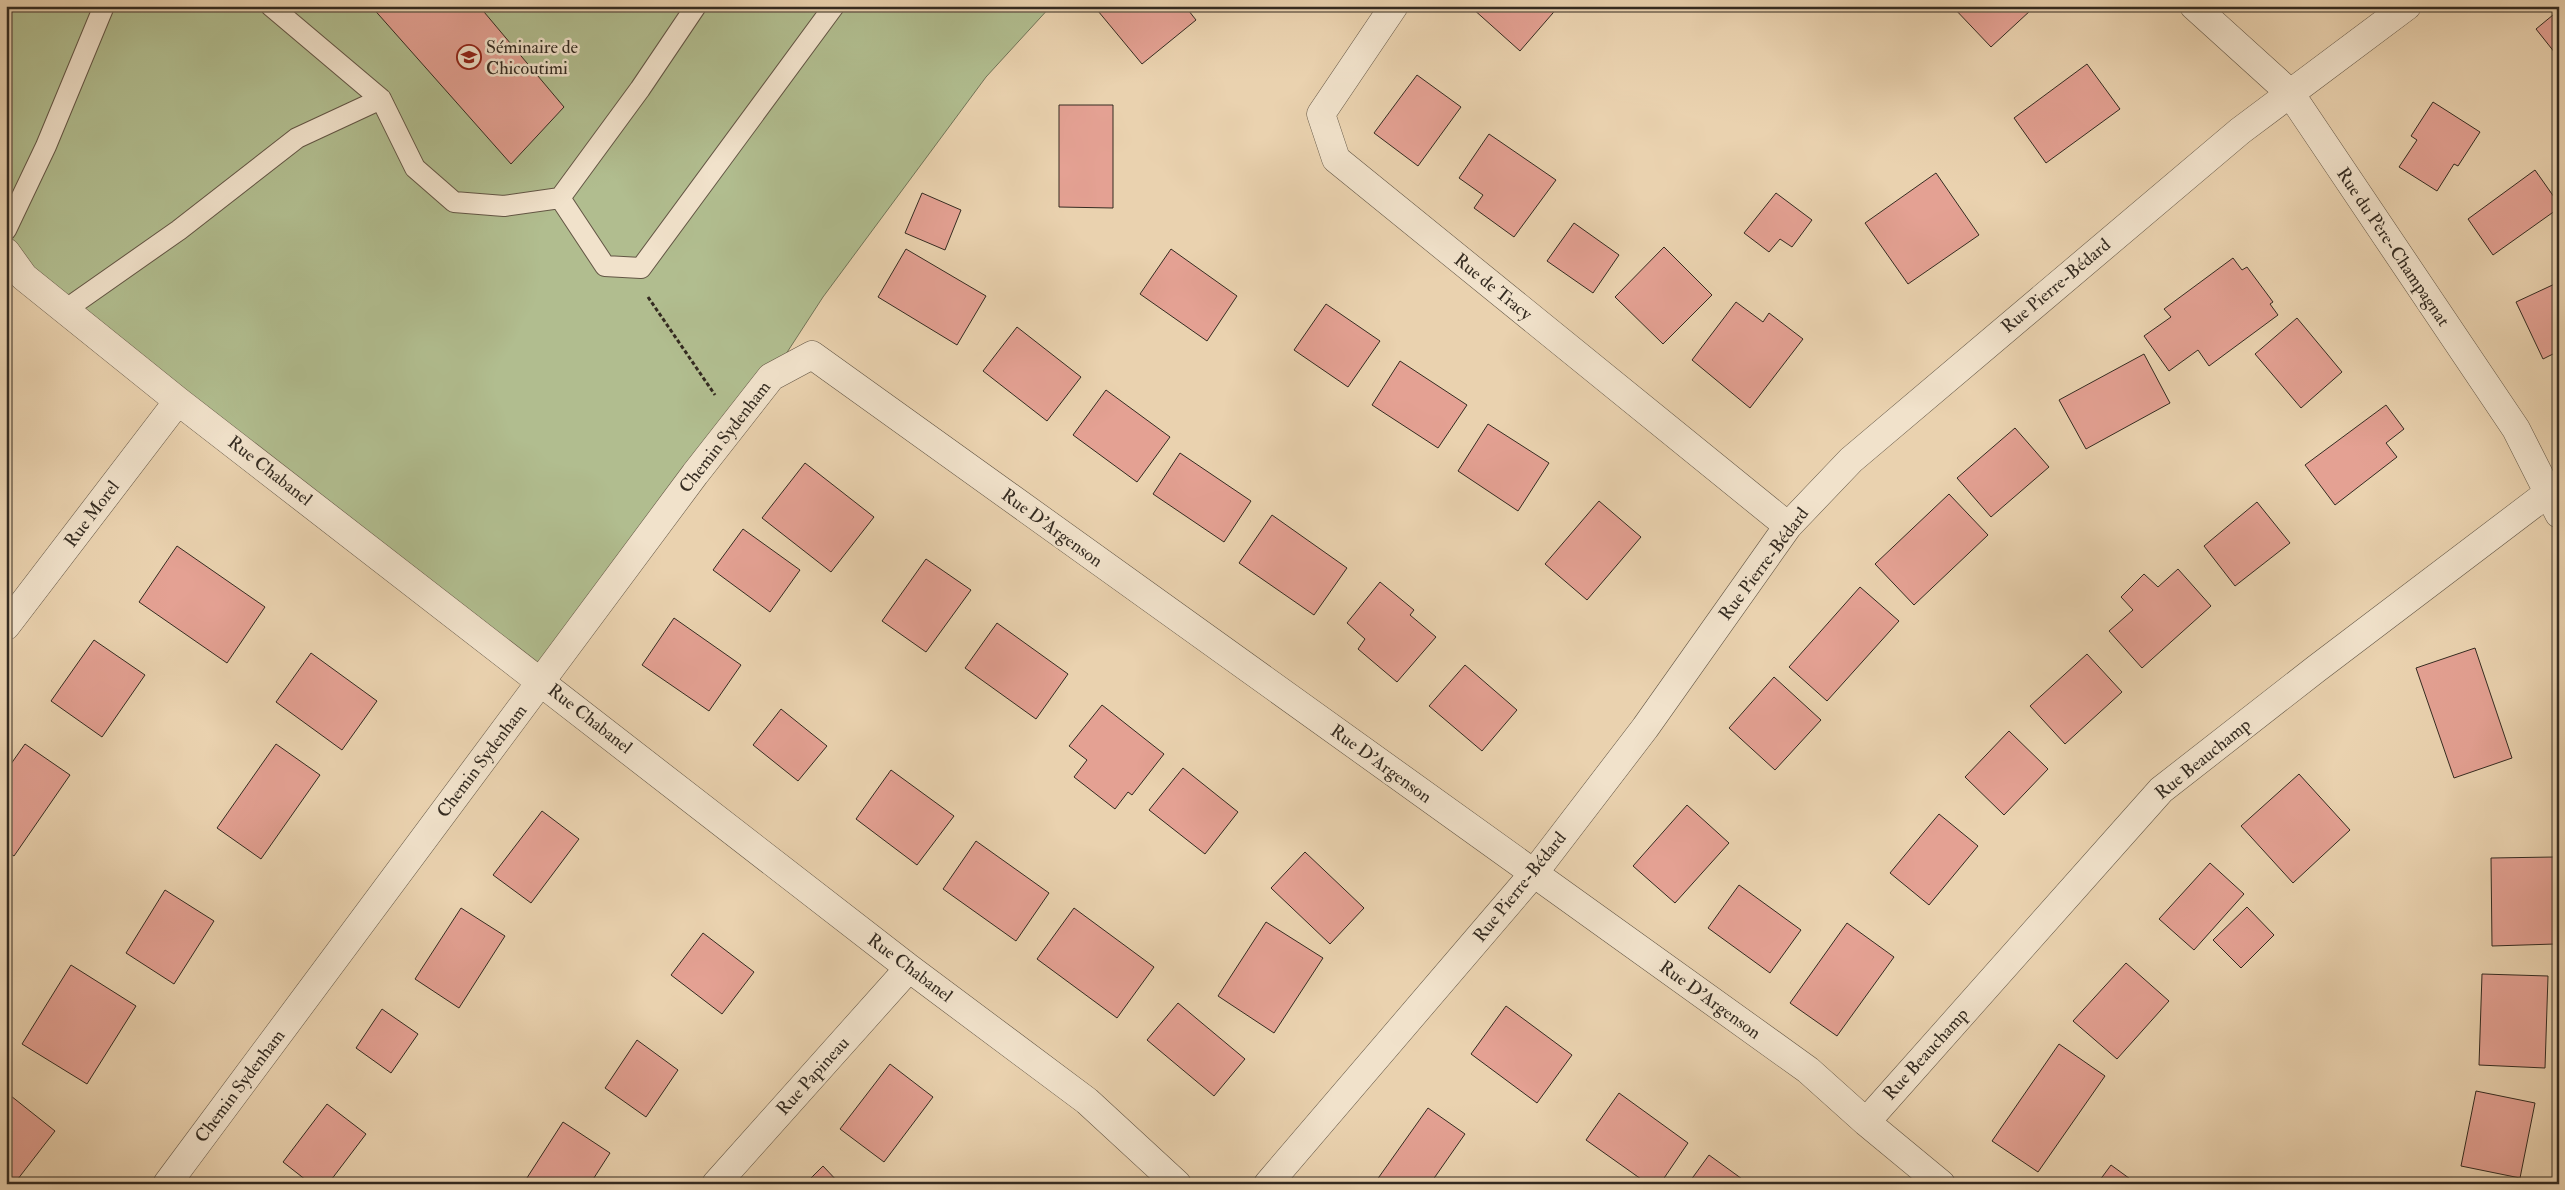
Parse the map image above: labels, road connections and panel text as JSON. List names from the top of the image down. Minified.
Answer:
{"streets":{"street":["Rue du Père-Champagnat","Rue Pierre-Bédard","Rue de Tracy","Chemin Sydenham","Rue Chabanel","Rue Morel","Rue D'Argenson","Rue Beauchamp","Rue Papineau"]},"crossings":[["Rue du Père-Champagnat","Rue Pierre-Bédard"],["Rue du Père-Champagnat","Rue Beauchamp"],["Rue Pierre-Bédard","Rue de Tracy"],["Rue Pierre-Bédard","Rue D'Argenson"],["Chemin Sydenham","Rue Chabanel"],["Chemin Sydenham","Rue D'Argenson"],["Rue Chabanel","Rue Morel"],["Rue Chabanel","Rue Papineau"],["Rue D'Argenson","Rue Beauchamp"]],"places":{"school or university":["Séminaire de Chicoutimi"]}}
